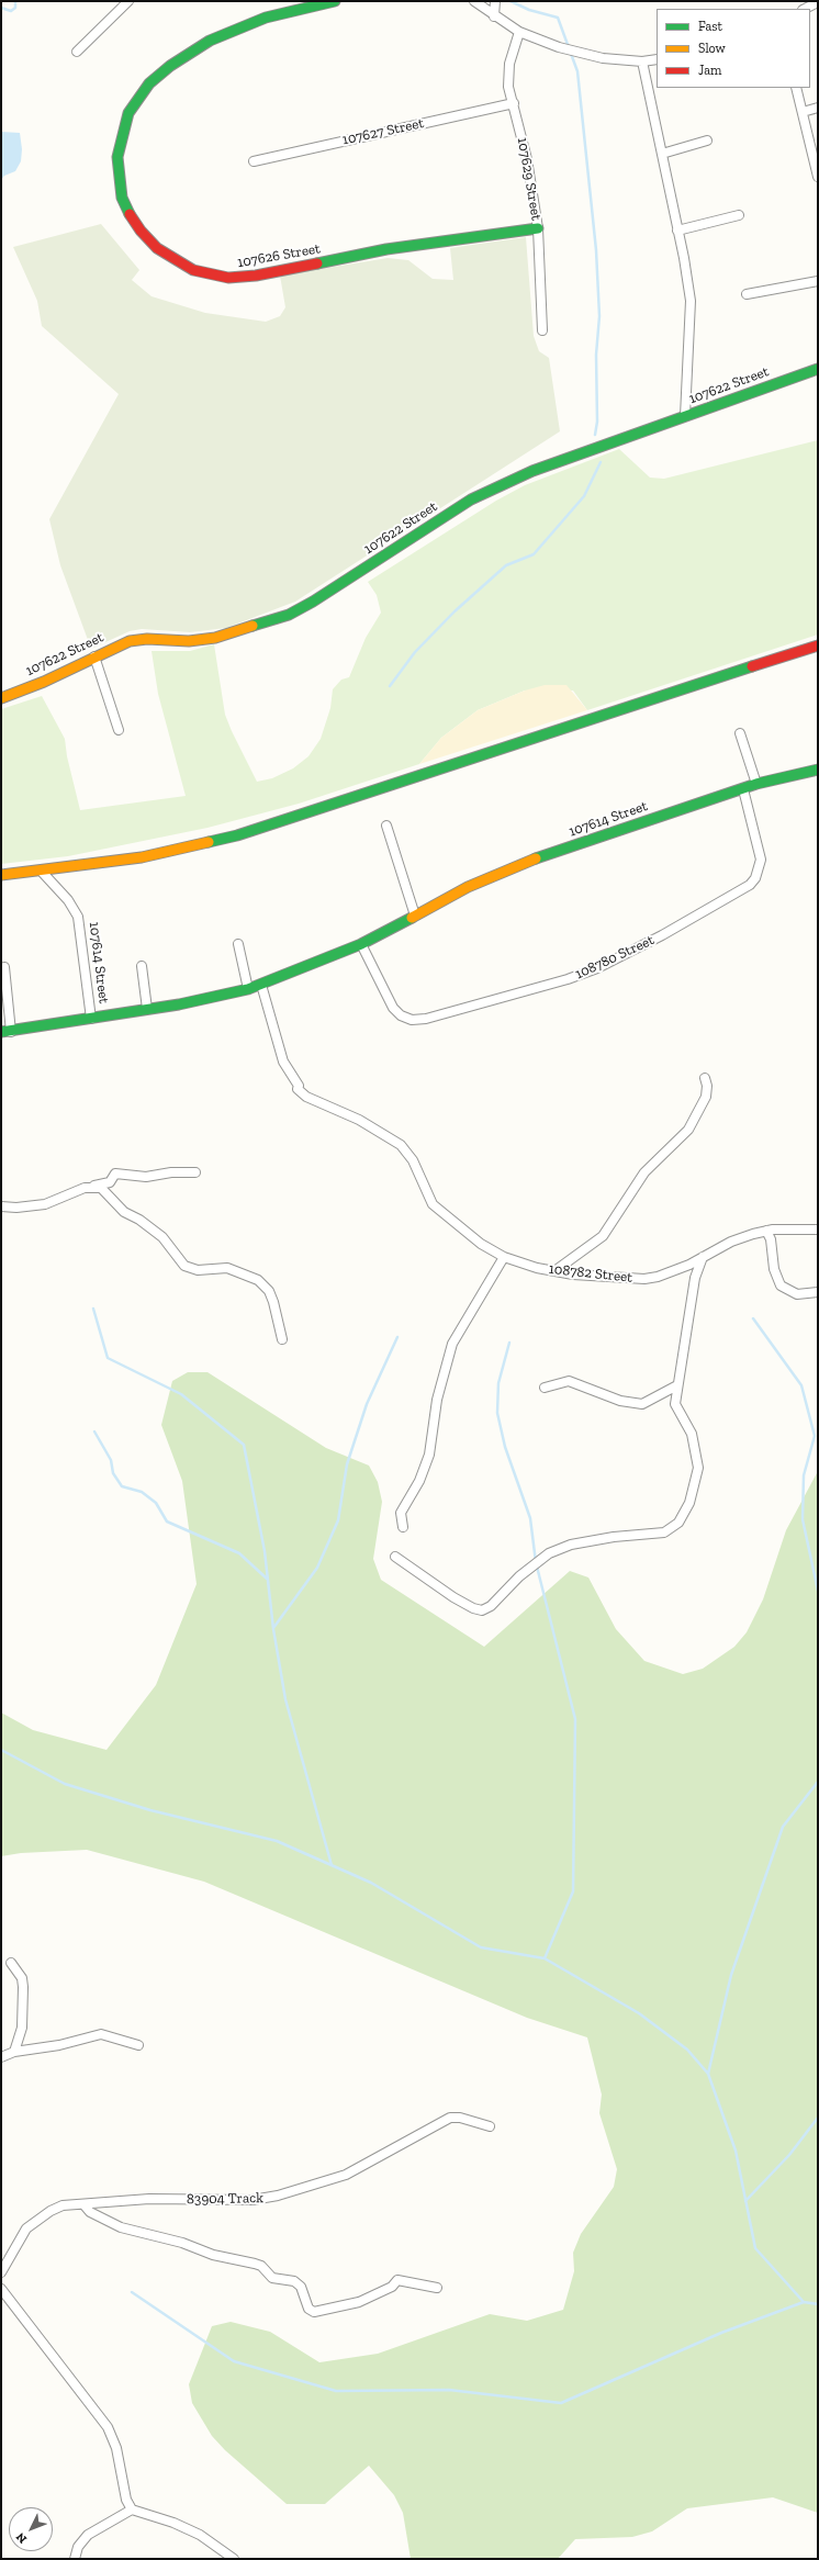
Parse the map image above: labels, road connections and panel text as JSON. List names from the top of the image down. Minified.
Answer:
{"streets":{"street":["107627 Street","107629 Street","107626 Street","107622 Street","107614 Street","108780 Street","108782 Street","83904 Track"]},"crossings":[["107627 Street","107629 Street"],["107629 Street","107626 Street"],["107614 Street","108780 Street"],["107614 Street","108782 Street"]],"legend":["Fast","Slow","Jam"],"north":"bottom left"}
